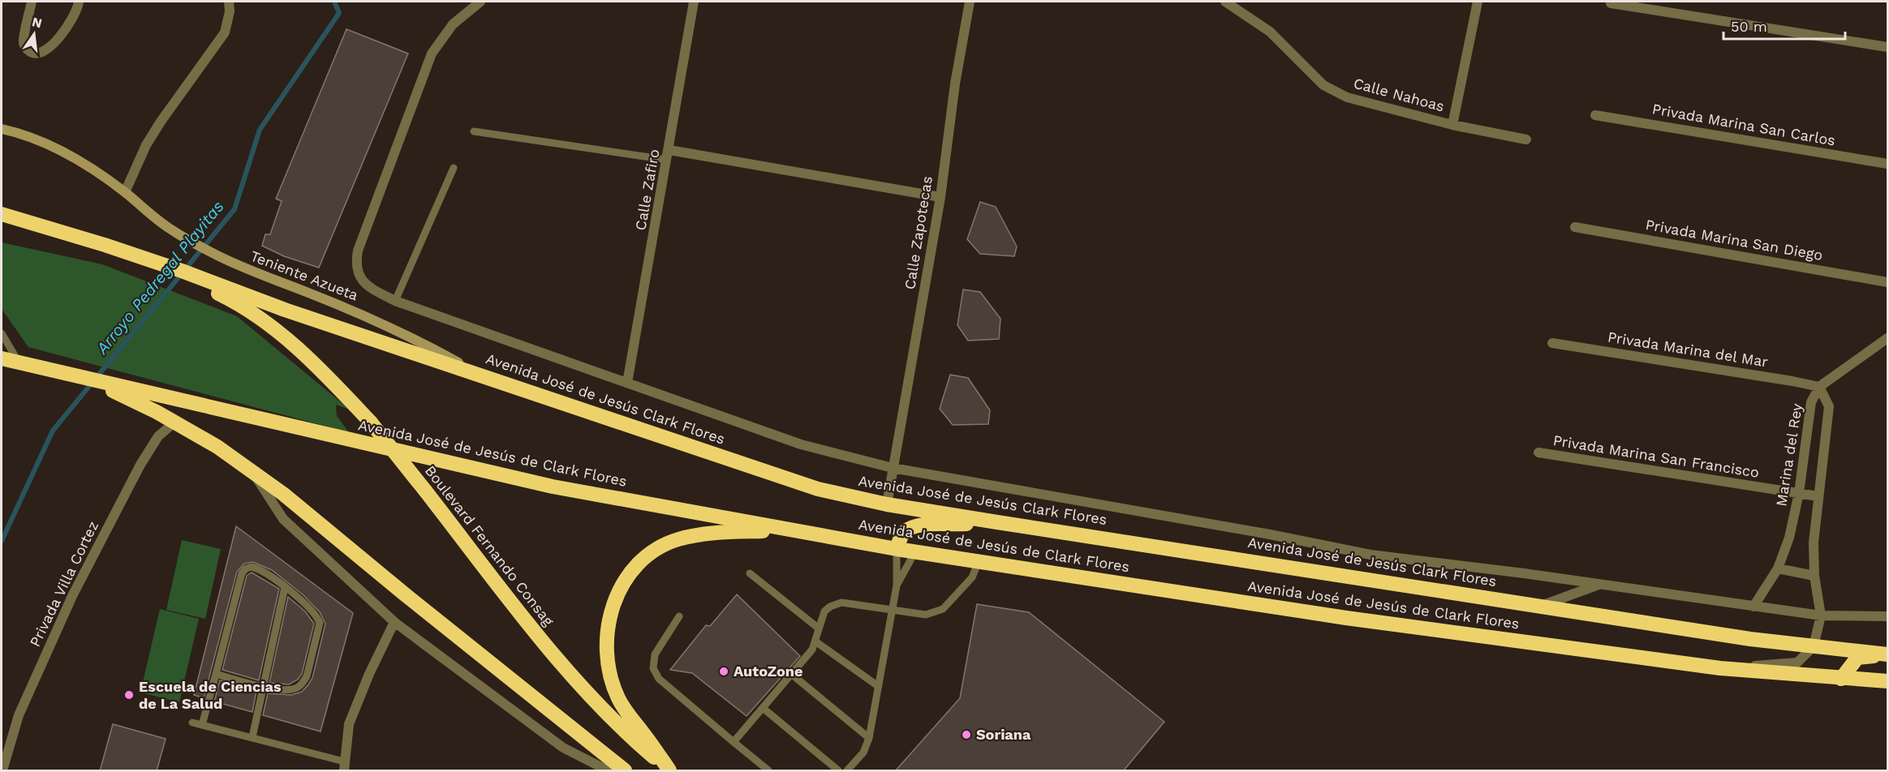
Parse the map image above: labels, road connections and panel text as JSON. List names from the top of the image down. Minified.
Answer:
{"streets":{"highway":["Avenida José de Jesús Clark Flores","Avenida José de Jesús de Clark Flores","Boulevard Fernando Consag"],"street":["Calle Nahoas","Privada Marina San Carlos","Calle Zafiro","Calle Zapotecas","Privada Marina San Diego","Teniente Azueta","Privada Marina del Mar","Marina del Rey","Privada Marina San Francisco","Privada Villa Cortez"]},"crossings":[["Calle Zapotecas","Avenida José de Jesús Clark Flores"],["Teniente Azueta","Avenida José de Jesús Clark Flores"],["Privada Marina del Mar","Marina del Rey"],["Avenida José de Jesús Clark Flores","Boulevard Fernando Consag"],["Marina del Rey","Privada Marina San Francisco"]],"water":["Arroyo Pedregal Playitas"],"places":["AutoZone","Escuela de Ciencias de La Salud","Soriana"],"scale_bar":"50 m","north":"top"}
